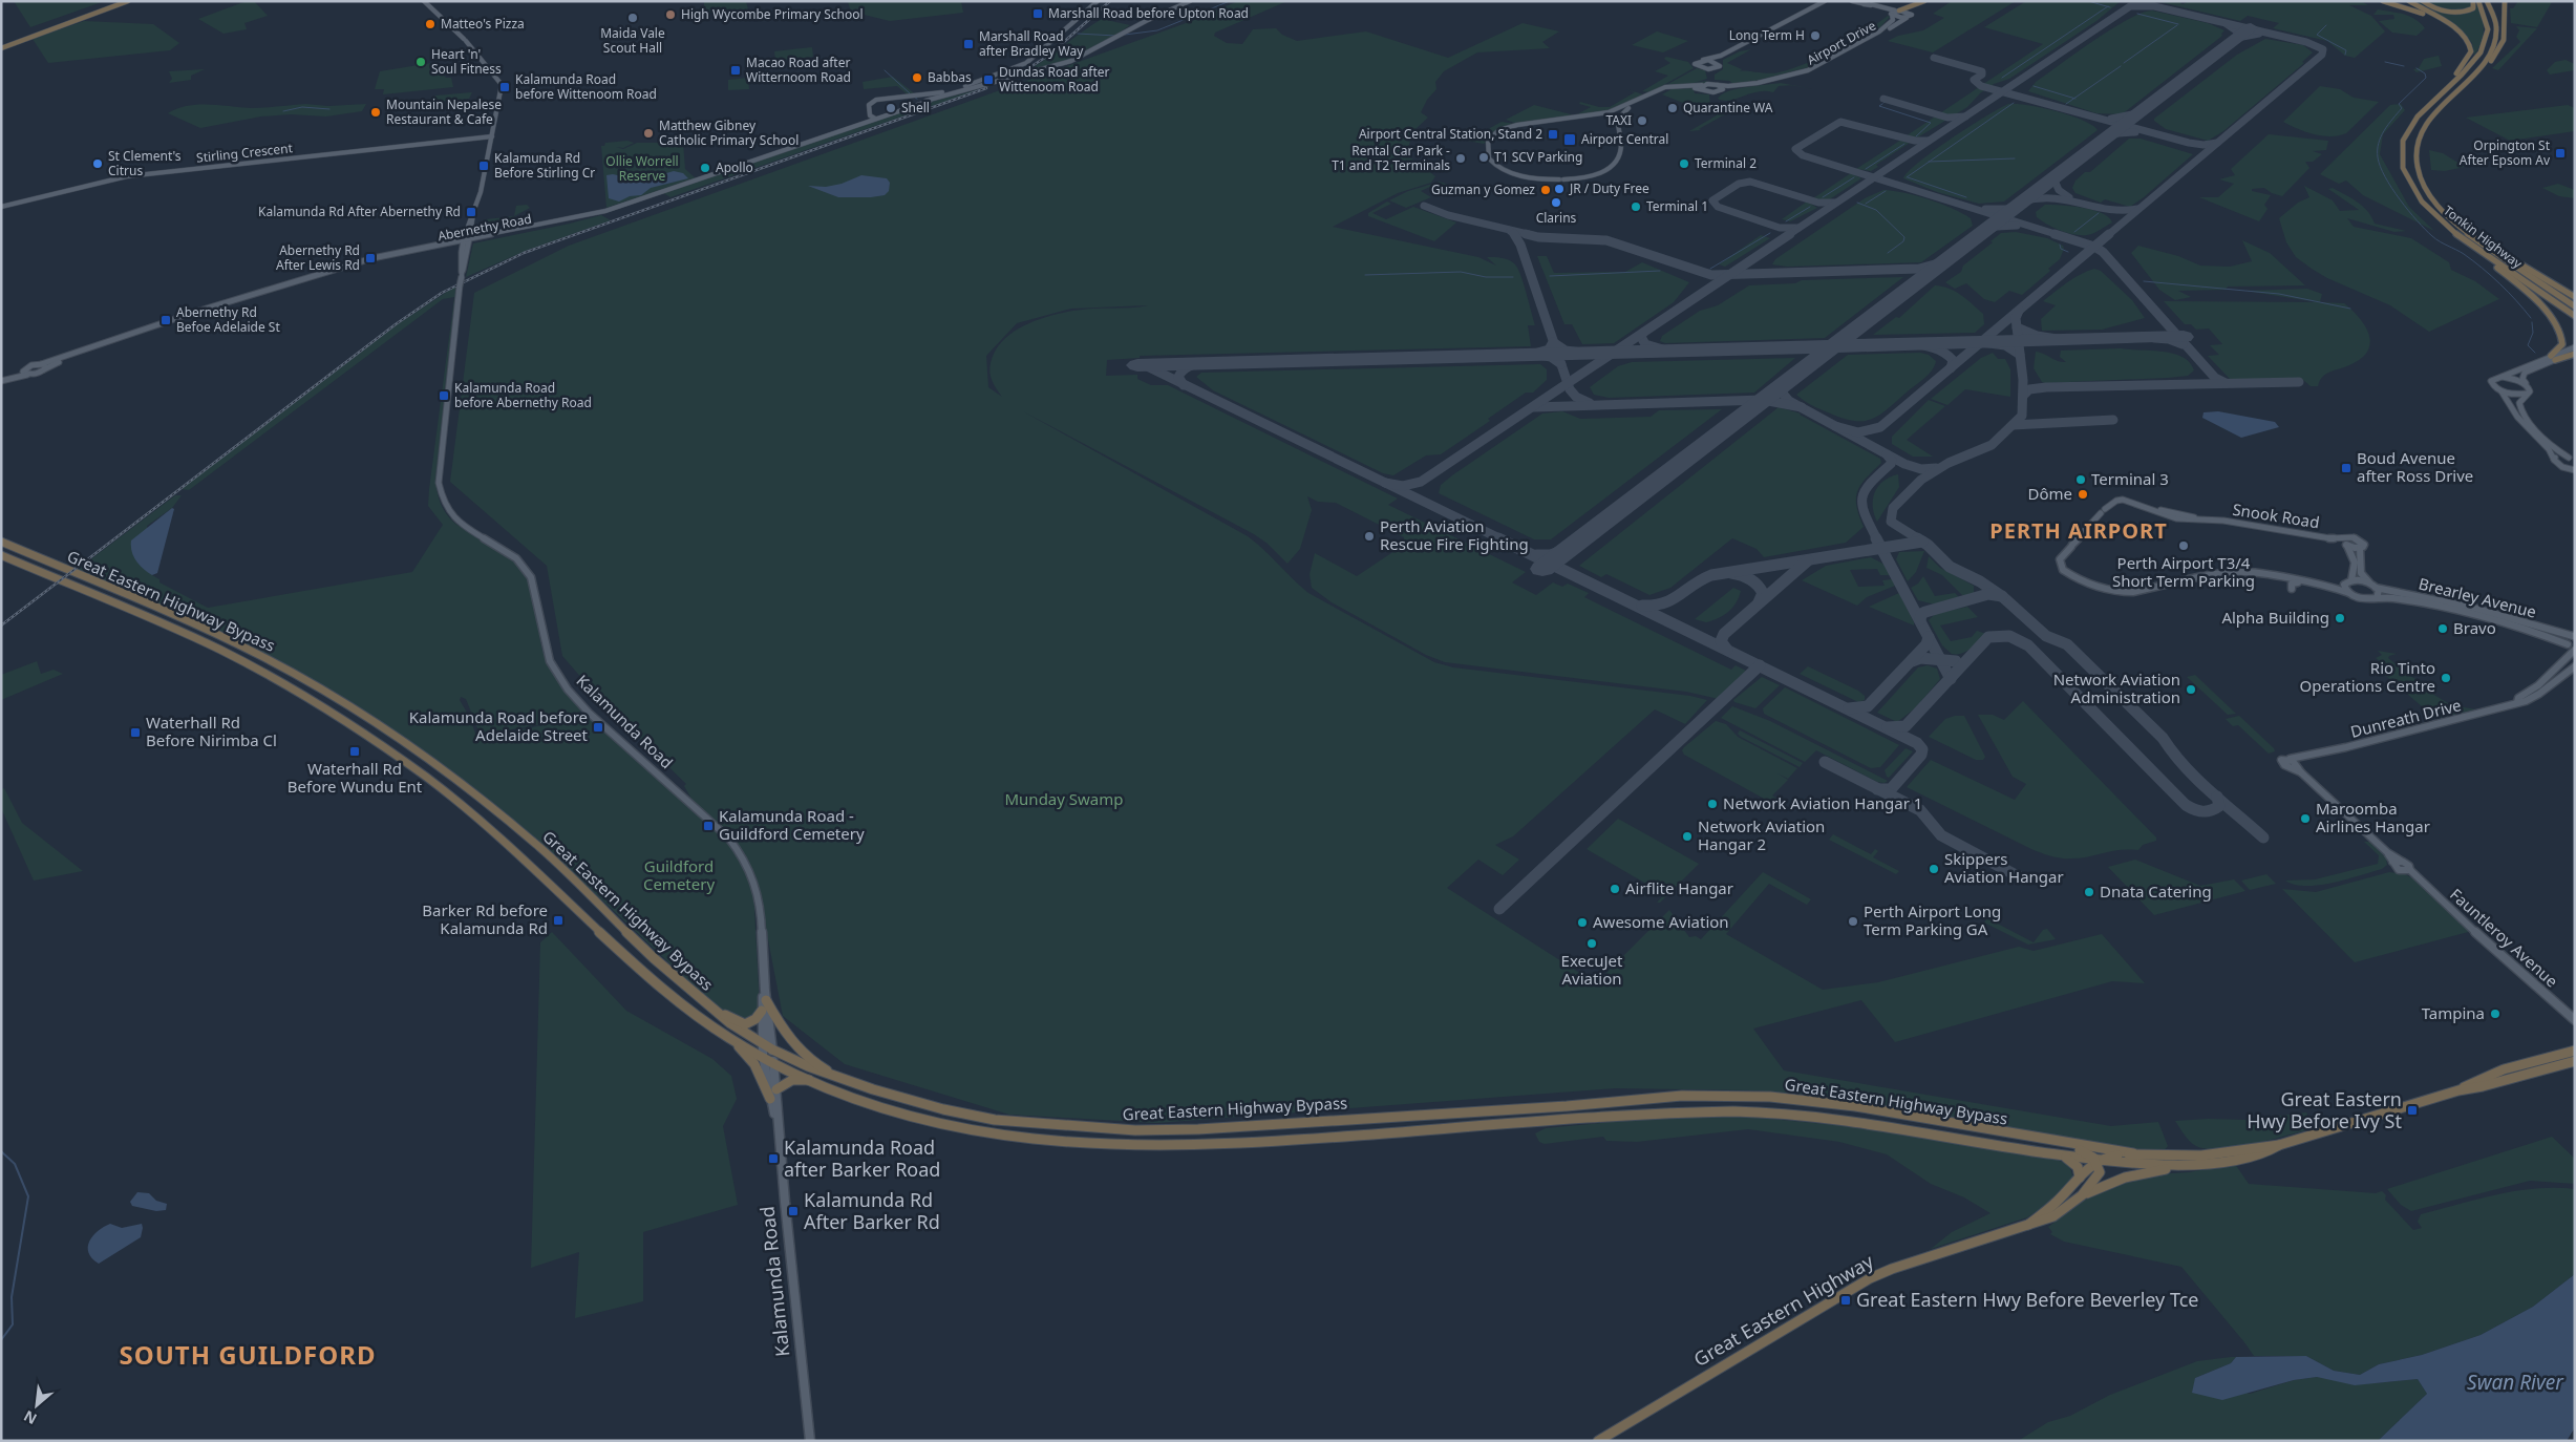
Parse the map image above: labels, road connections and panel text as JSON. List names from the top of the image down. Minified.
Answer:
{"streets":{"highway":["Tonkin Highway","Great Eastern Highway Bypass","Great Eastern Highway"],"main road":["Airport Drive","Stirling Crescent","Abernethy Road","Snook Road","Brearley Avenue","Dunreath Drive","Kalamunda Road","Fauntleroy Avenue"]},"crossings":[["Stirling Crescent","Kalamunda Road"],["Abernethy Road","Kalamunda Road"],["Great Eastern Highway Bypass","Kalamunda Road"],["Great Eastern Highway Bypass","Great Eastern Highway"],["Dunreath Drive","Fauntleroy Avenue"]],"districts":["PERTH AIRPORT","SOUTH GUILDFORD"],"water":["Swan River"],"parks":["Ollie Worrell Reserve","Munday Swamp","Guildford Cemetery"],"places":{"transit":["Marshall Road before Upton Road","Marshall Road after Bradley Way","Macao Road after Witternoom Road","Dundas Road after Wittenoom Road","Kalamunda Road before Wittenoom Road","Airport Central Station, Stand 2","Airport Central","Orpington St After Epsom Av","Kalamunda Rd Before Stirling Cr","Kalamunda Rd After Abernethy Rd","Abernethy Rd After Lewis Rd","Abernethy Rd Befoe Adelaide St","Kalamunda Road before Abernethy Road","Boud Avenue after Ross Drive","Kalamunda Road before Adelaide Street","Waterhall Rd Before Nirimba Cl","Waterhall Rd Before Wundu Ent","Kalamunda Road - Guildford Cemetery","Barker Rd before Kalamunda Rd","Great Eastern Hwy Before Ivy St","Kalamunda Road after Barker Road","Kalamunda Rd After Barker Rd","Great Eastern Hwy Before Beverley Tce"],"other":["High Wycombe Primary School","Maida Vale Scout Hall","Matteo's Pizza","Long Term H","Heart 'n' Soul Fitness","Babbas","Shell","Quarantine WA","Mountain Nepalese Restaurant & Cafe","TAXI","Matthew Gibney Catholic Primary School","T1 SCV Parking","Rental Car Park - T1 and T2 Terminals","St Clement's Citrus","Terminal 2","Apollo","JR / Duty Free","Guzman y Gomez","Clarins","Terminal 1","Terminal 3","Dôme","Perth Aviation Rescue Fire Fighting","Perth Airport T3/4 Short Term Parking","Alpha Building","Bravo","Rio Tinto Operations Centre","Network Aviation Administration","Network Aviation Hangar 1","Maroomba Airlines Hangar","Network Aviation Hangar 2","Skippers Aviation Hangar","Airflite Hangar","Dnata Catering","Perth Airport Long Term Parking GA","Awesome Aviation","ExecuJet Aviation","Tampina"]},"north":"bottom left"}
